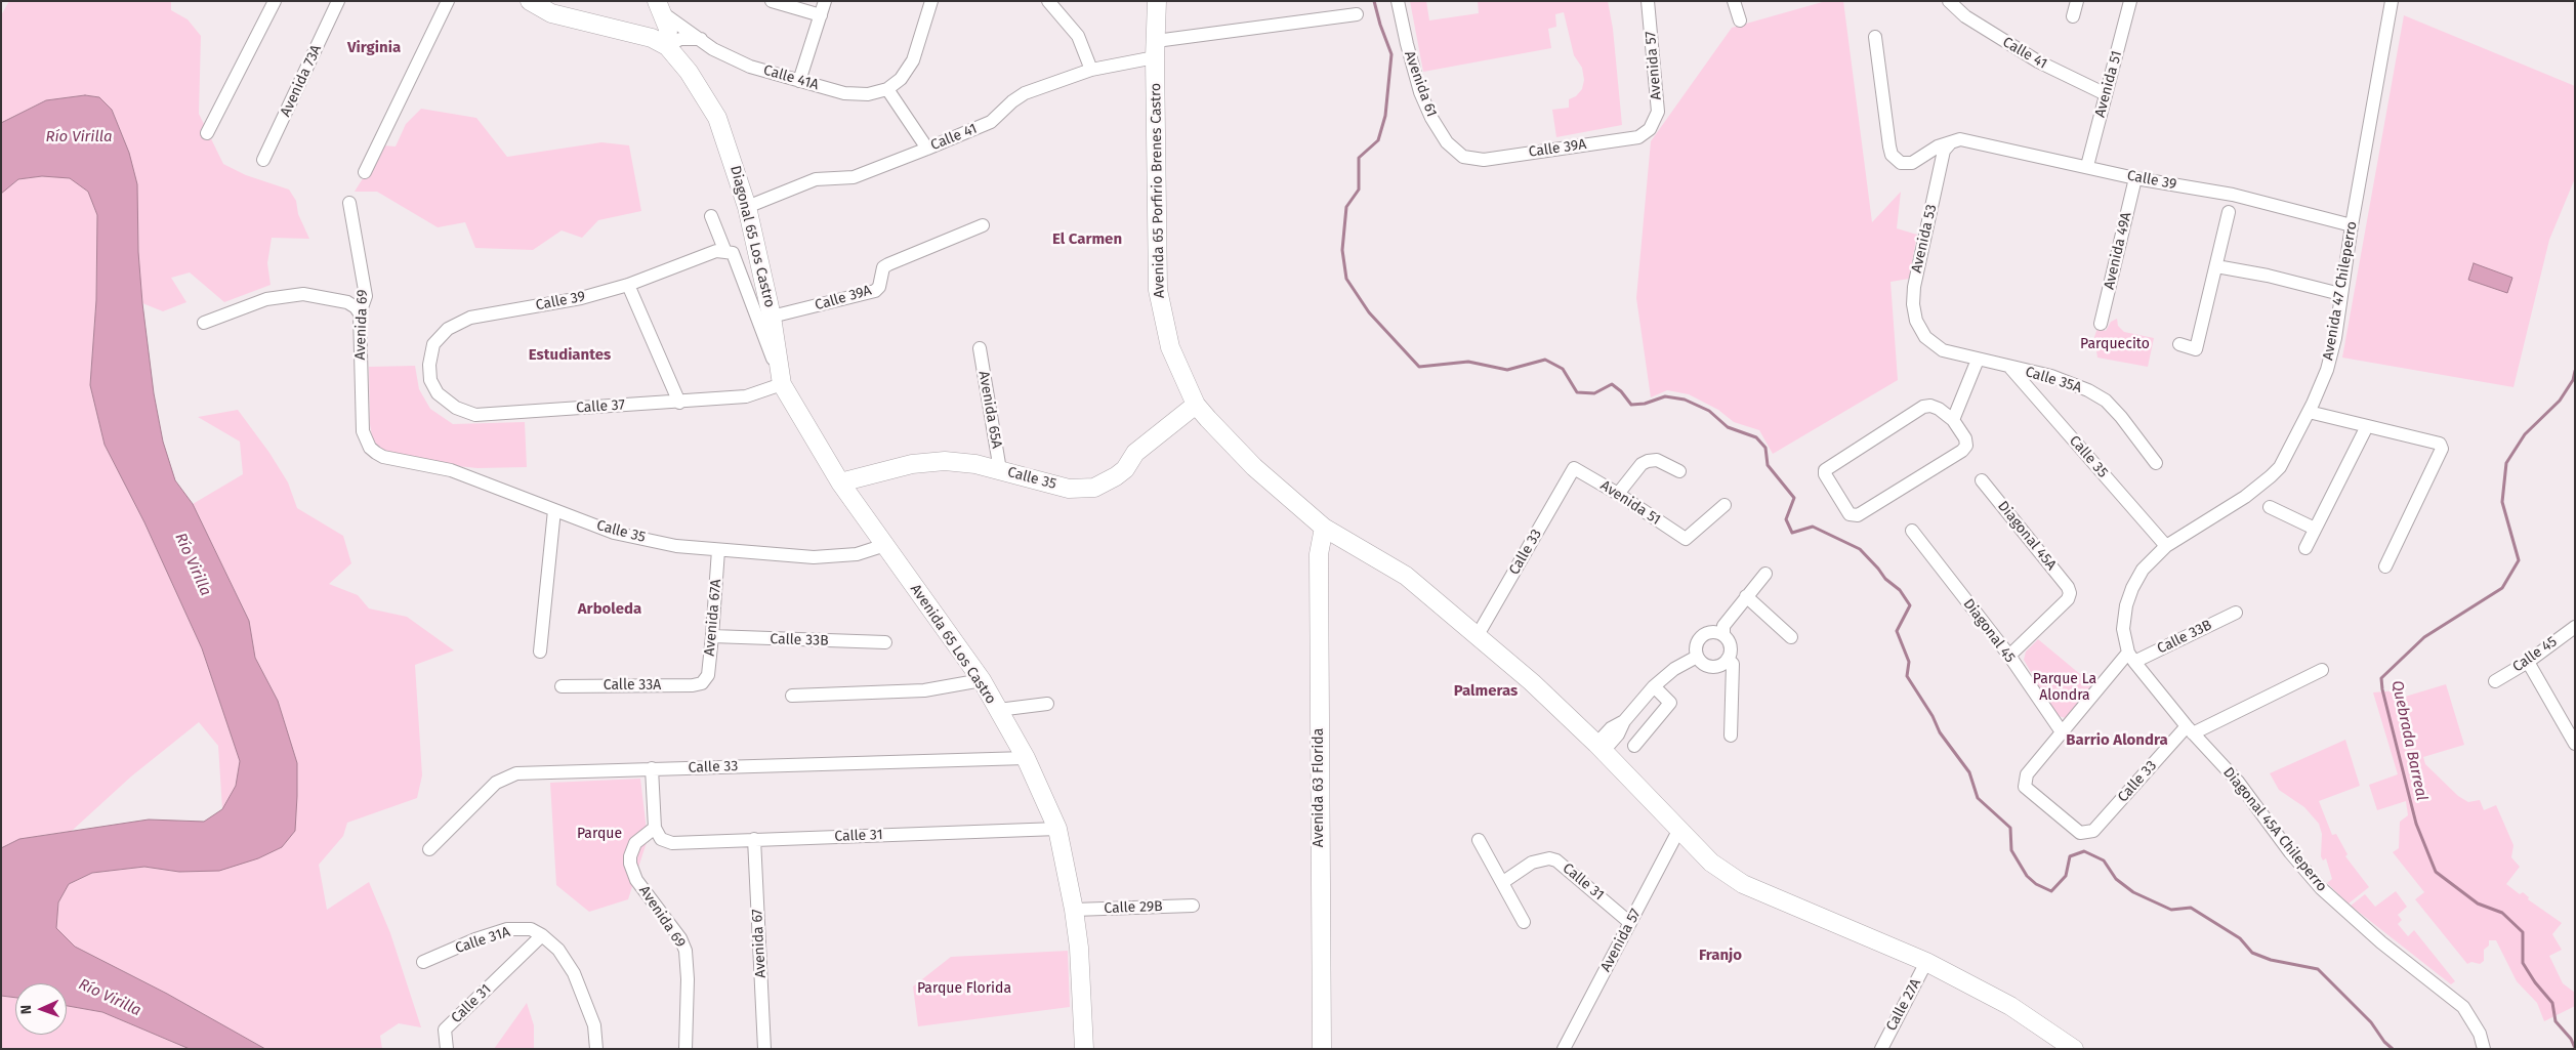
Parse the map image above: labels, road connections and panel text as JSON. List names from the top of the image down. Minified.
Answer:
{"streets":{"main road":["Avenida 65 Porfirio Brenes Castro","Diagonal 65 Los Castro","Calle 35","Avenida 65 Los Castro","Avenida 63 Florida"],"street":["Calle 41","Avenida 57","Calle 41A","Avenida 73A","Avenida 61","Avenida 51","Calle 39A","Calle 39","Avenida 53","Avenida 49A","Avenida 47 Chileperro","Avenida 69","Calle 35A","Calle 37","Avenida 65A","Diagonal 45A","Calle 33","Avenida 67A","Diagonal 45","Calle 33B","Calle 45","Calle 33A","Diagonal 45A Chileperro","Calle 31","Calle 29B","Calle 31A","Avenida 67","Calle 27A"]},"crossings":[["Calle 41","Avenida 51"],["Calle 41","Avenida 65 Porfirio Brenes Castro"],["Calle 41","Diagonal 65 Los Castro"],["Avenida 57","Calle 39A"],["Avenida 57","Avenida 65 Porfirio Brenes Castro"],["Avenida 57","Calle 31"],["Avenida 61","Calle 39A"],["Avenida 51","Calle 39"],["Avenida 51","Calle 33"],["Calle 39A","Diagonal 65 Los Castro"],["Calle 39","Avenida 53"],["Calle 39","Avenida 49A"],["Calle 39","Avenida 47 Chileperro"],["Calle 39","Calle 37"],["Avenida 65 Porfirio Brenes Castro","Calle 35"],["Avenida 65 Porfirio Brenes Castro","Calle 33"],["Avenida 65 Porfirio Brenes Castro","Avenida 63 Florida"],["Avenida 65 Porfirio Brenes Castro","Calle 27A"],["Diagonal 65 Los Castro","Calle 37"],["Diagonal 65 Los Castro","Avenida 65 Los Castro"],["Avenida 53","Calle 35A"],["Avenida 47 Chileperro","Calle 35"],["Avenida 47 Chileperro","Calle 33B"],["Avenida 47 Chileperro","Diagonal 45A Chileperro"],["Avenida 69","Calle 35"],["Avenida 69","Calle 31"],["Calle 35A","Calle 35"],["Calle 37","Avenida 65 Los Castro"],["Avenida 65A","Calle 35"],["Calle 35","Avenida 67A"],["Calle 35","Avenida 65 Los Castro"],["Diagonal 45A","Diagonal 45"],["Calle 33","Diagonal 45"],["Calle 33","Avenida 65 Los Castro"],["Calle 33","Diagonal 45A Chileperro"],["Avenida 67A","Calle 33B"],["Avenida 67A","Calle 33A"],["Calle 33B","Diagonal 45A Chileperro"],["Avenida 65 Los Castro","Calle 31"],["Avenida 65 Los Castro","Calle 29B"],["Calle 31","Calle 31A"],["Calle 31","Avenida 67"]],"districts":["Virginia","El Carmen","Estudiantes","Arboleda","Palmeras","Barrio Alondra","Franjo"],"water":["Río Virilla","Quebrada Barreal"],"parks":["Parquecito","Parque La Alondra","Parque","Parque Florida"],"north":"left"}
